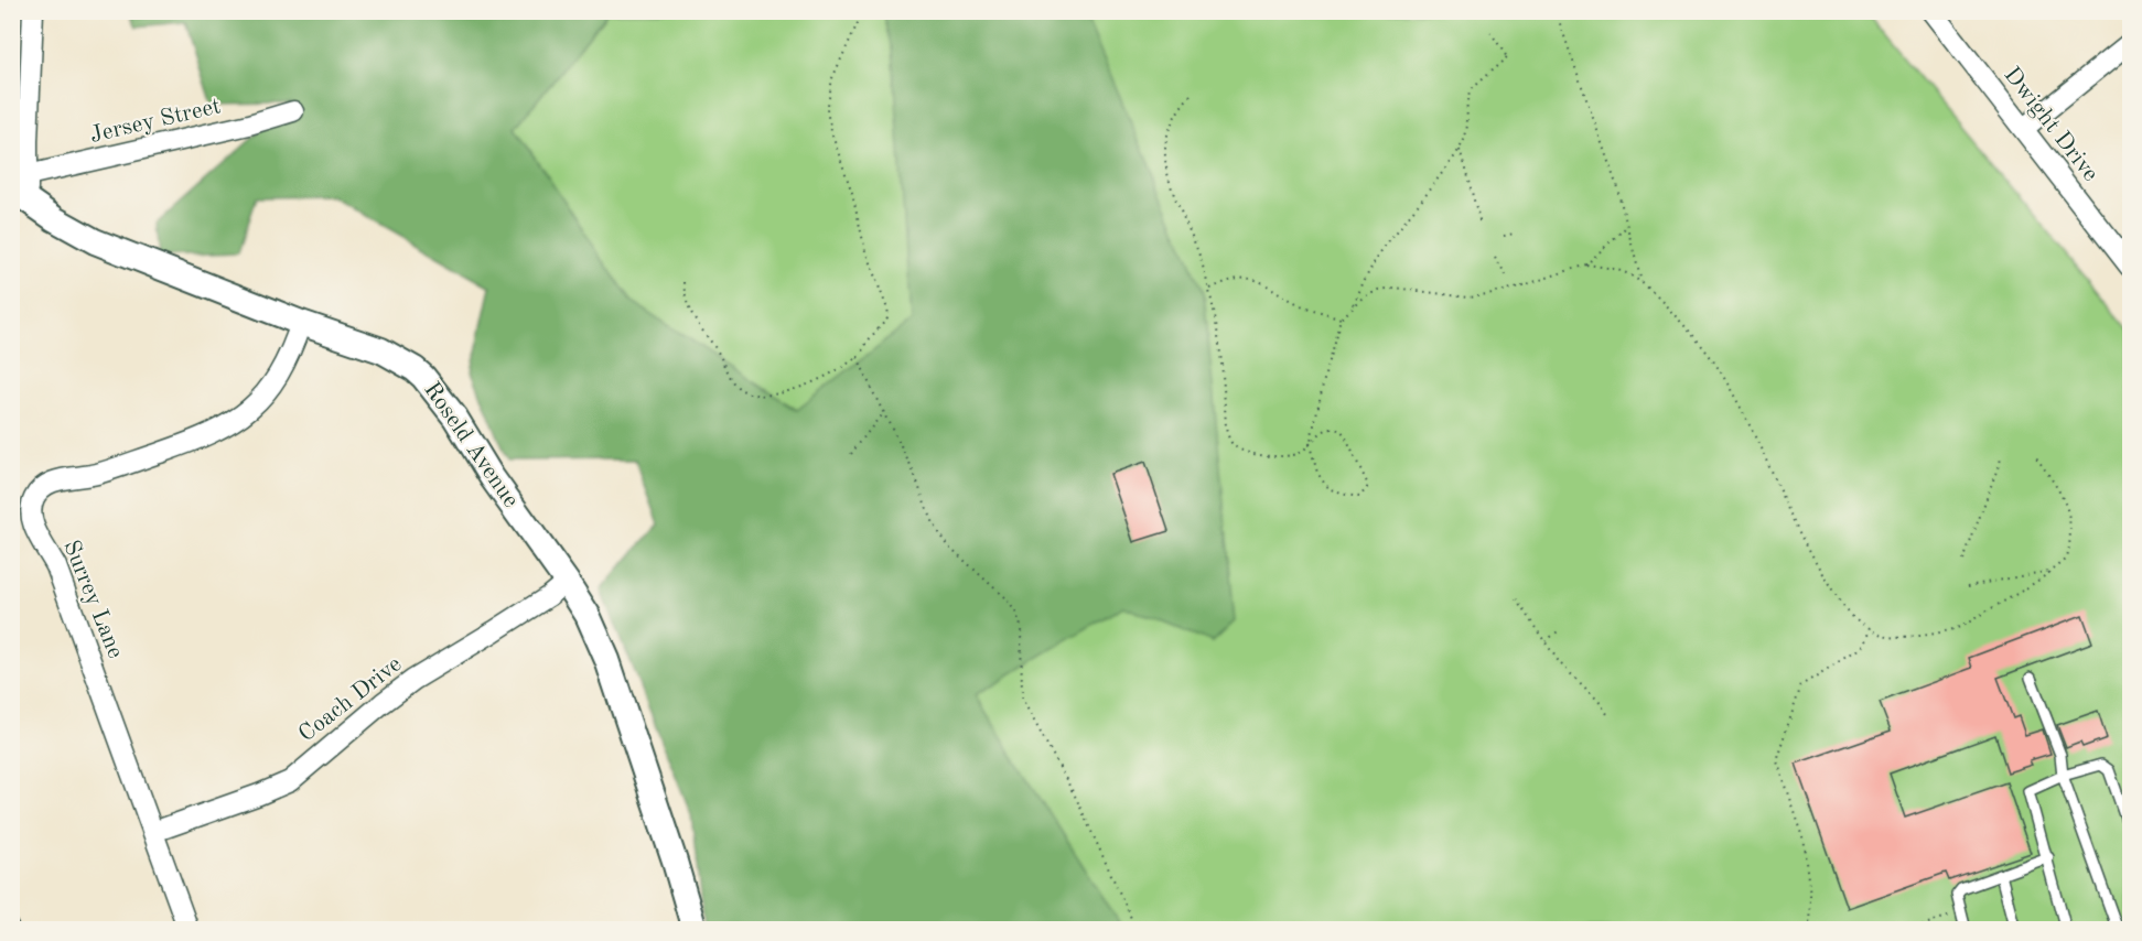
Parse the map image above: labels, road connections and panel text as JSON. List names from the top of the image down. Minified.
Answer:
{"streets":{"street":["Jersey Street","Dwight Drive","Roseld Avenue","Surrey Lane","Coach Drive"]},"crossings":[["Jersey Street","Roseld Avenue"],["Roseld Avenue","Surrey Lane"],["Roseld Avenue","Coach Drive"],["Surrey Lane","Coach Drive"]]}
